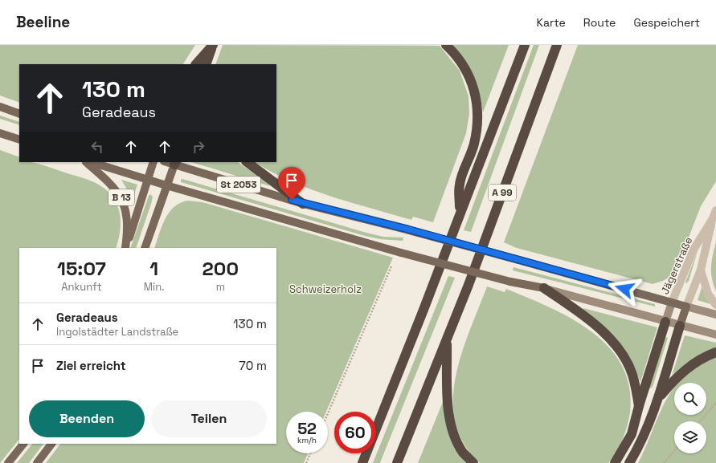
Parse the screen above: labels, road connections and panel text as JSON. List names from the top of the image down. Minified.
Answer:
{"streets":{"highway":["A 99"],"main road":["St 2053","B 13","Jägerstraße"]},"crossings":[["St 2053","B 13"],["St 2053","Jägerstraße"]],"parks":["Schweizerholz"],"page":{"header":"Beeline","nav":["Karte","Route","Gespeichert"],"turn":["130 m","Geradeaus"],"eta":["15:07","Ankunft","1","Min.","200","m"],"list":[{"name":"Geradeaus","note":"Ingolstädter Landstraße","value":"130 m"},{"name":"Ziel erreicht","value":"70 m"}],"buttons":["Beenden","Teilen"],"speed":"52 km/h","limit":"60"}}
